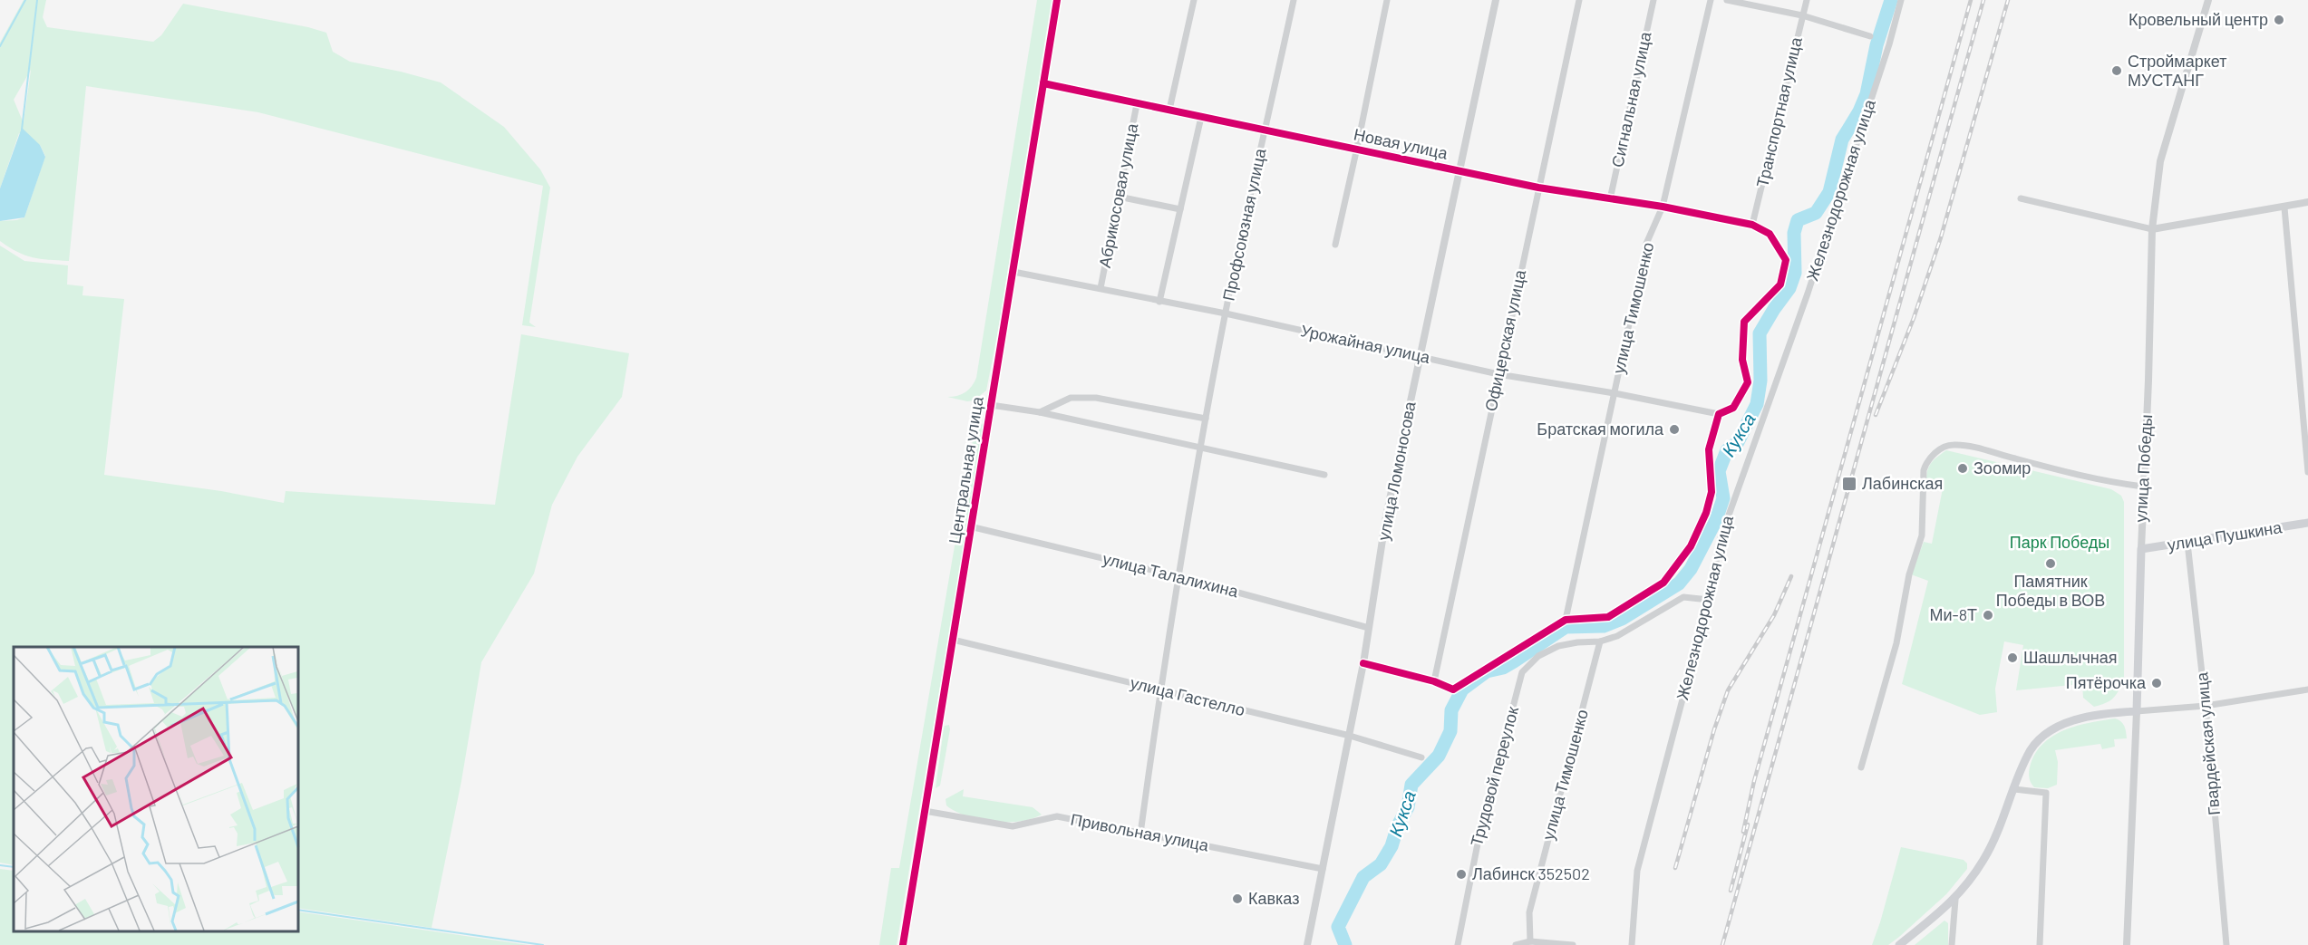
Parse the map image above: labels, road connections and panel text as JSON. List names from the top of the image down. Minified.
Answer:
{"streets":{"main road":["улица Победы","улица Пушкина"],"street":["Сигнальная улица","Транспортная улица","Новая улица","Железнодорожная улица","Абрикосовая улица","Профсоюзная улица","улица Тимошенко","Офицерская улица","Урожайная улица","Центральная улица","улица Ломоносова","улица Талалихина","улица Гастелло","Гвардейская улица","Трудовой переулок","Привольная улица"]},"crossings":[["Сигнальная улица","Новая улица"],["Транспортная улица","Новая улица"],["Транспортная улица","Железнодорожная улица"],["Новая улица","Железнодорожная улица"],["Новая улица","Абрикосовая улица"],["Новая улица","Профсоюзная улица"],["Новая улица","улица Тимошенко"],["Новая улица","Офицерская улица"],["Новая улица","Центральная улица"],["Новая улица","улица Ломоносова"],["Железнодорожная улица","улица Тимошенко"],["Железнодорожная улица","Урожайная улица"],["Абрикосовая улица","Урожайная улица"],["Профсоюзная улица","Урожайная улица"],["Профсоюзная улица","улица Талалихина"],["Профсоюзная улица","улица Гастелло"],["Профсоюзная улица","Привольная улица"],["улица Тимошенко","Урожайная улица"],["улица Тимошенко","Трудовой переулок"],["Офицерская улица","Урожайная улица"],["Урожайная улица","Центральная улица"],["Урожайная улица","улица Ломоносова"],["улица Победы","улица Пушкина"],["Центральная улица","улица Талалихина"],["Центральная улица","улица Гастелло"],["Центральная улица","Привольная улица"],["улица Ломоносова","улица Талалихина"],["улица Ломоносова","улица Гастелло"],["улица Ломоносова","Привольная улица"],["улица Пушкина","Гвардейская улица"]],"water":["Кукса"],"parks":["Парк Победы"],"places":{"other":["Кровельный центр","Строймаркет МУСТАНГ","Братская могила","Зоомир","Памятник Победы в ВОВ","Ми-8Т","Шашлычная","Пятёрочка","Лабинск 352502","Кавказ"],"transit":["Лабинская"]}}
